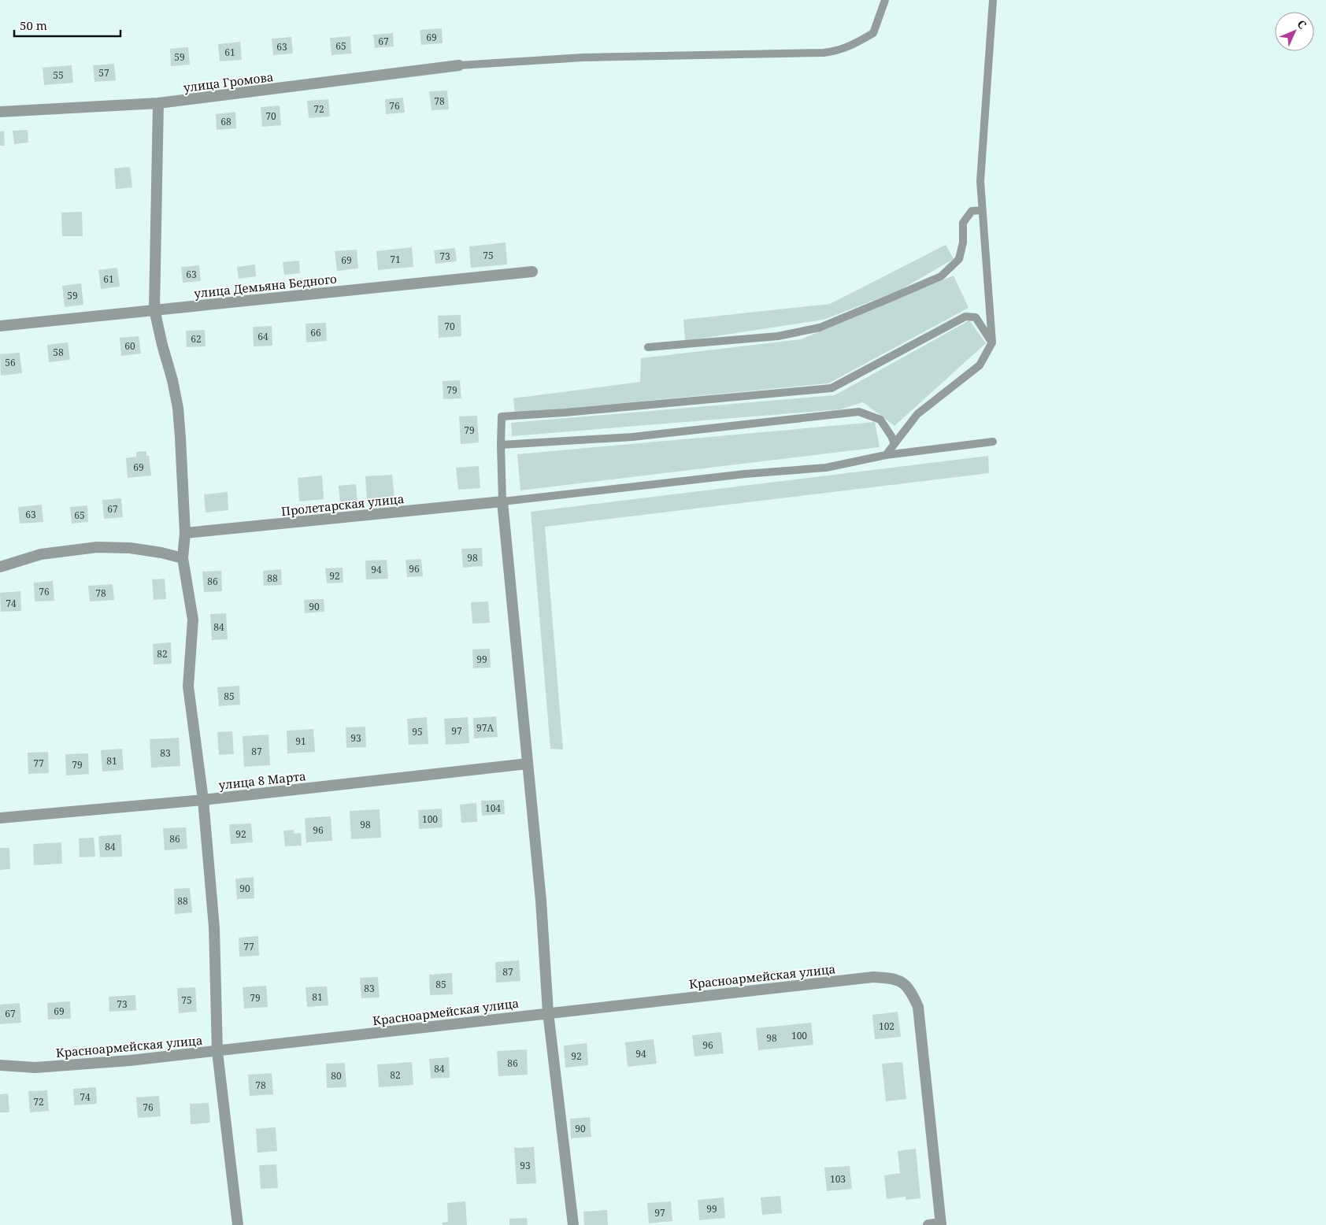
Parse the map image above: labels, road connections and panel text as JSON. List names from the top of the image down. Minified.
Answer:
{"streets":{"street":["улица Громова","улица Демьяна Бедного","Пролетарская улица","улица 8 Марта","Красноармейская улица"]},"house_numbers":["69","67","65","63","61","59","57","55","78","76","72","70","68","75","73","71","69","63","61","59","70","66","64","62","60","58","56","79","79","69","67","63","65","98","96","94","92","88","86","76","78","74","90","84","82","99","85","97А","97","95","93","91","87","83","81","77","79","104","100","98","96","92","86","84","90","88","77","87","85","83","81","79","75","73","69","67","102","100","98","96","94","92","86","84","82","80","78","74","72","76","90","93","103","99","97"],"scale_bar":"50 m","north":"top right"}
